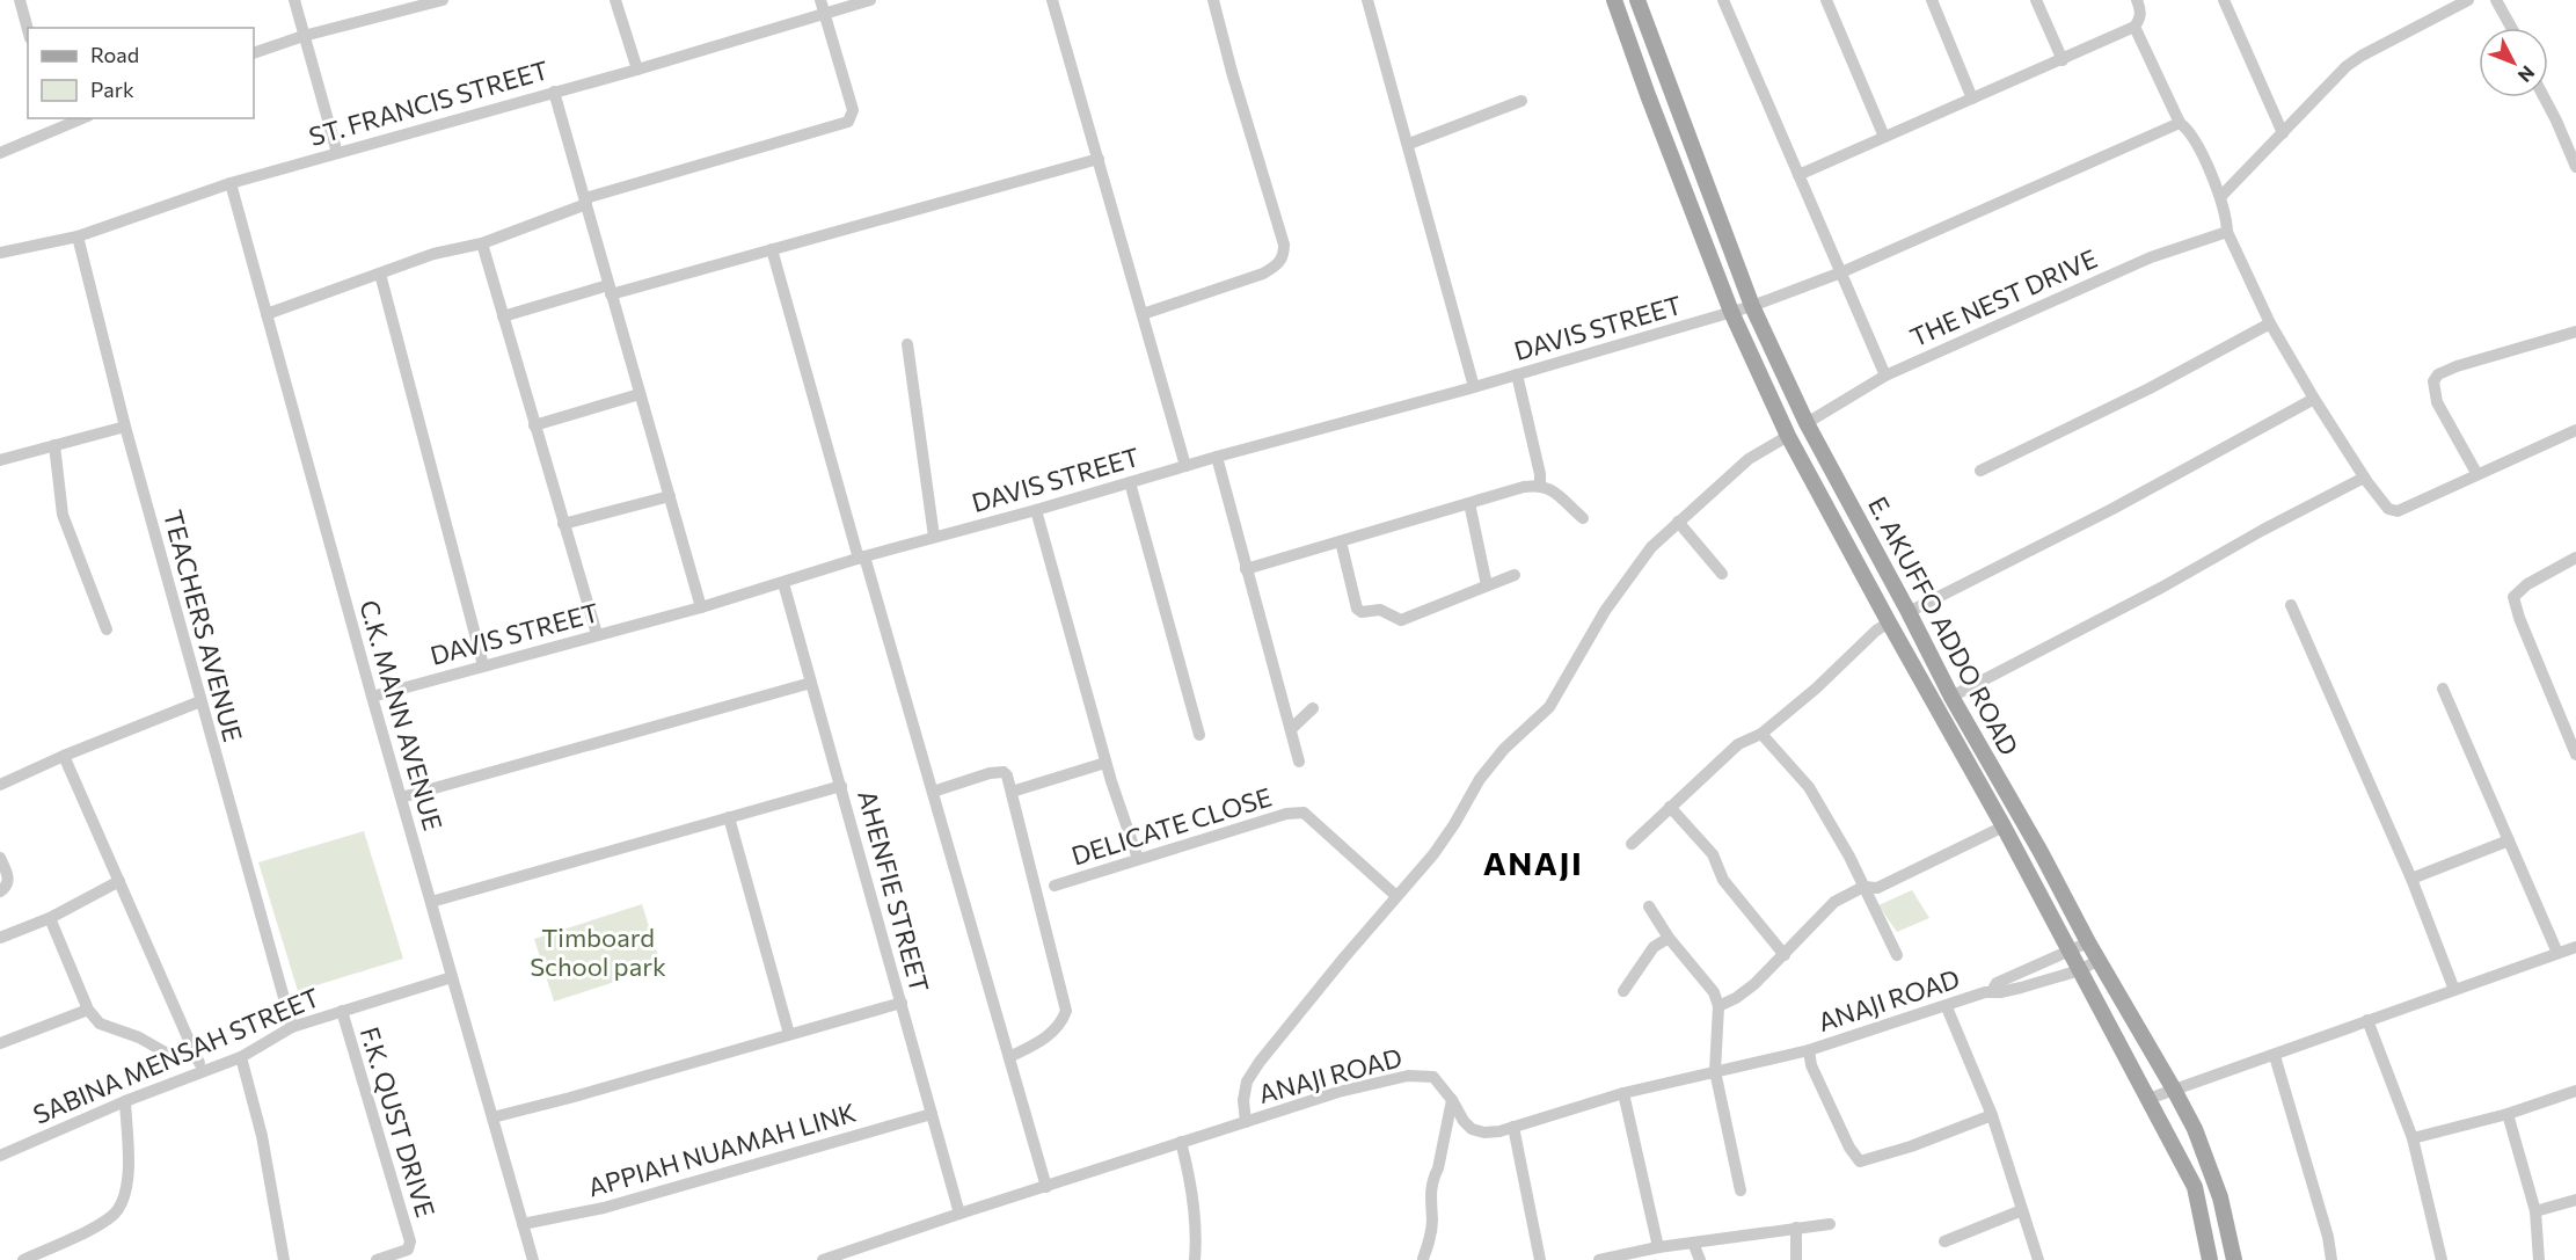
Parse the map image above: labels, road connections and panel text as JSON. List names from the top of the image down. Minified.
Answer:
{"streets":{"main road":["E. AKUFFO ADDO ROAD"],"street":["ST. FRANCIS STREET","THE NEST DRIVE","DAVIS STREET","TEACHERS AVENUE","C.K. MANN AVENUE","DELICATE CLOSE","AHENFIE STREET","ANAJI ROAD","SABINA MENSAH STREET","F.K. QUST DRIVE","APPIAH NUAMAH LINK"]},"crossings":[["ST. FRANCIS STREET","TEACHERS AVENUE"],["ST. FRANCIS STREET","C.K. MANN AVENUE"],["THE NEST DRIVE","E. AKUFFO ADDO ROAD"],["DAVIS STREET","E. AKUFFO ADDO ROAD"],["DAVIS STREET","C.K. MANN AVENUE"],["DAVIS STREET","AHENFIE STREET"],["TEACHERS AVENUE","SABINA MENSAH STREET"],["E. AKUFFO ADDO ROAD","ANAJI ROAD"],["C.K. MANN AVENUE","SABINA MENSAH STREET"],["C.K. MANN AVENUE","APPIAH NUAMAH LINK"],["AHENFIE STREET","ANAJI ROAD"],["AHENFIE STREET","APPIAH NUAMAH LINK"],["SABINA MENSAH STREET","F.K. QUST DRIVE"]],"districts":["ANAJI"],"parks":["Timboard School park"],"legend":["Road","Park"],"north":"bottom right"}
